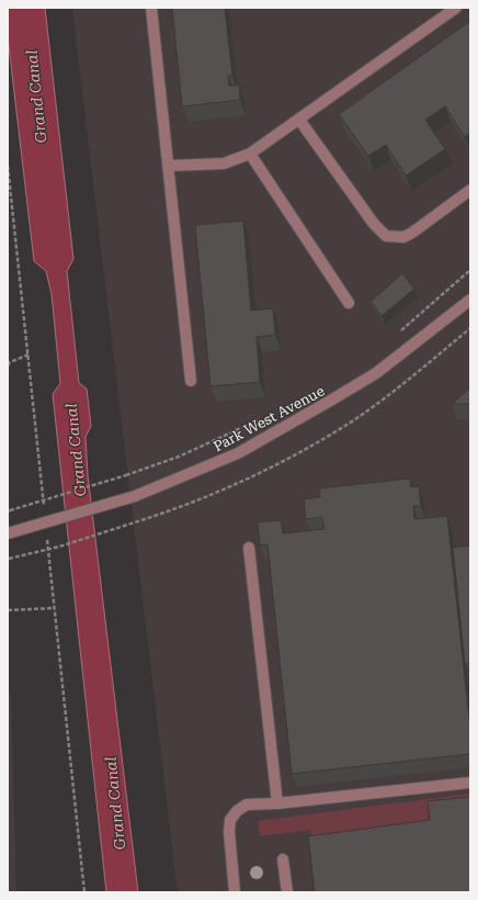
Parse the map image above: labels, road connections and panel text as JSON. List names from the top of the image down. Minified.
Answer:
{"streets":{"street":["Park West Avenue"]},"water":["Grand Canal"]}
